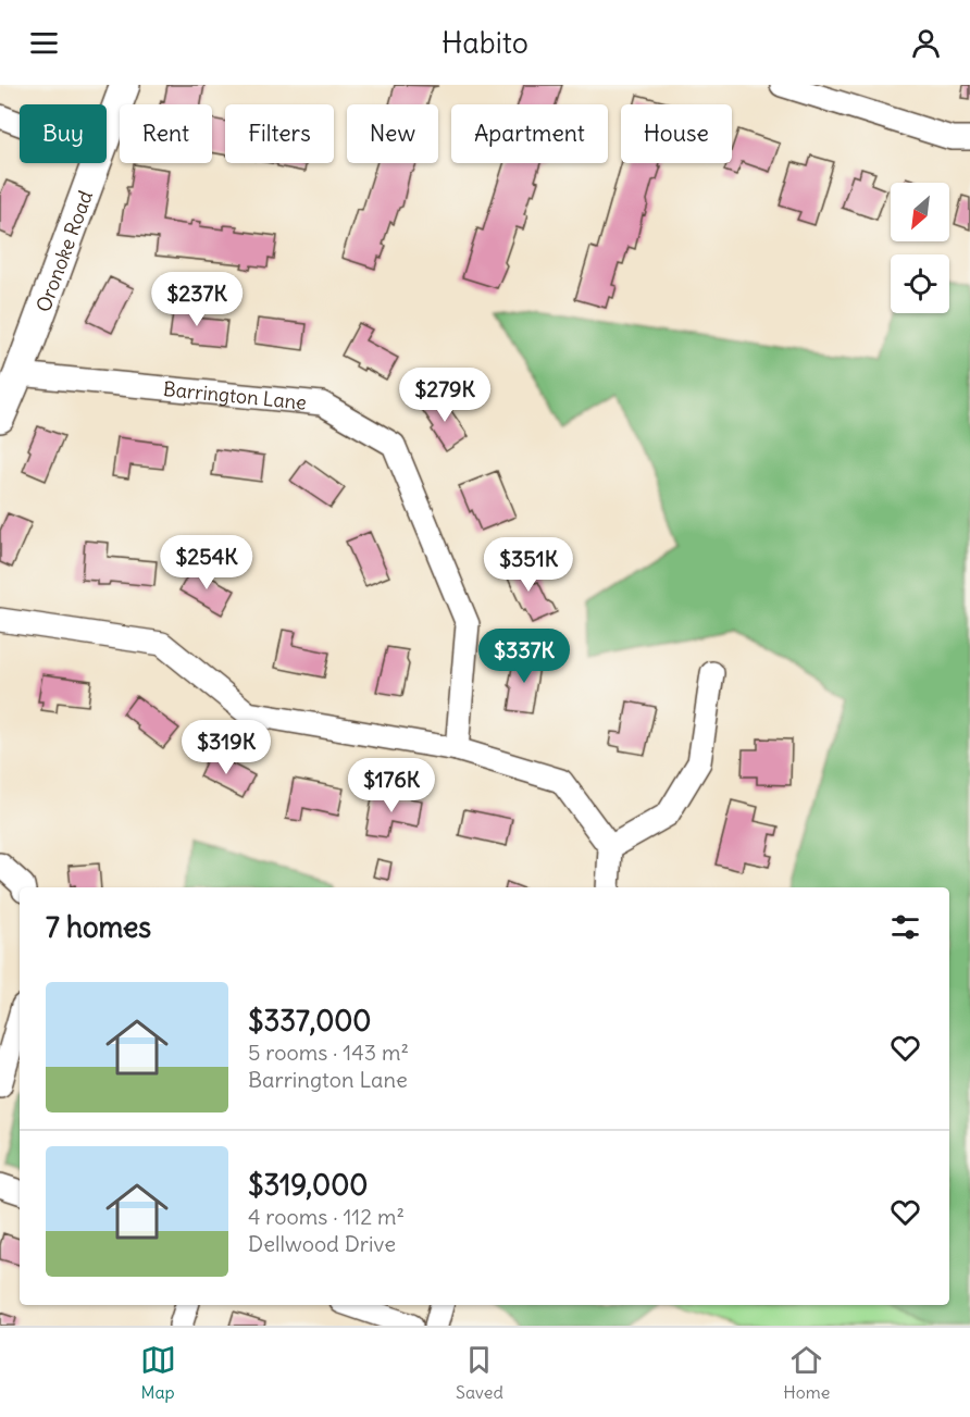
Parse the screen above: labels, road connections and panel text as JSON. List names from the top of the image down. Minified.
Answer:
{"streets":{"street":["Oronoke Road","Barrington Lane"]},"crossings":[["Oronoke Road","Barrington Lane"]],"north":"bottom left","page":{"header":"Habito","chip":["Buy","Rent","Filters","New","Apartment","House"],"price":["$237K","$279K","$254K","$351K","$337K","$319K","$176K"],"heading":"7 homes","list":[{"name":"$337,000","note":"5 rooms · 143 m² · Barrington Lane"},{"name":"$319,000","note":"4 rooms · 112 m² · Dellwood Drive"}],"tabs":["Map","Saved","Home"]}}
